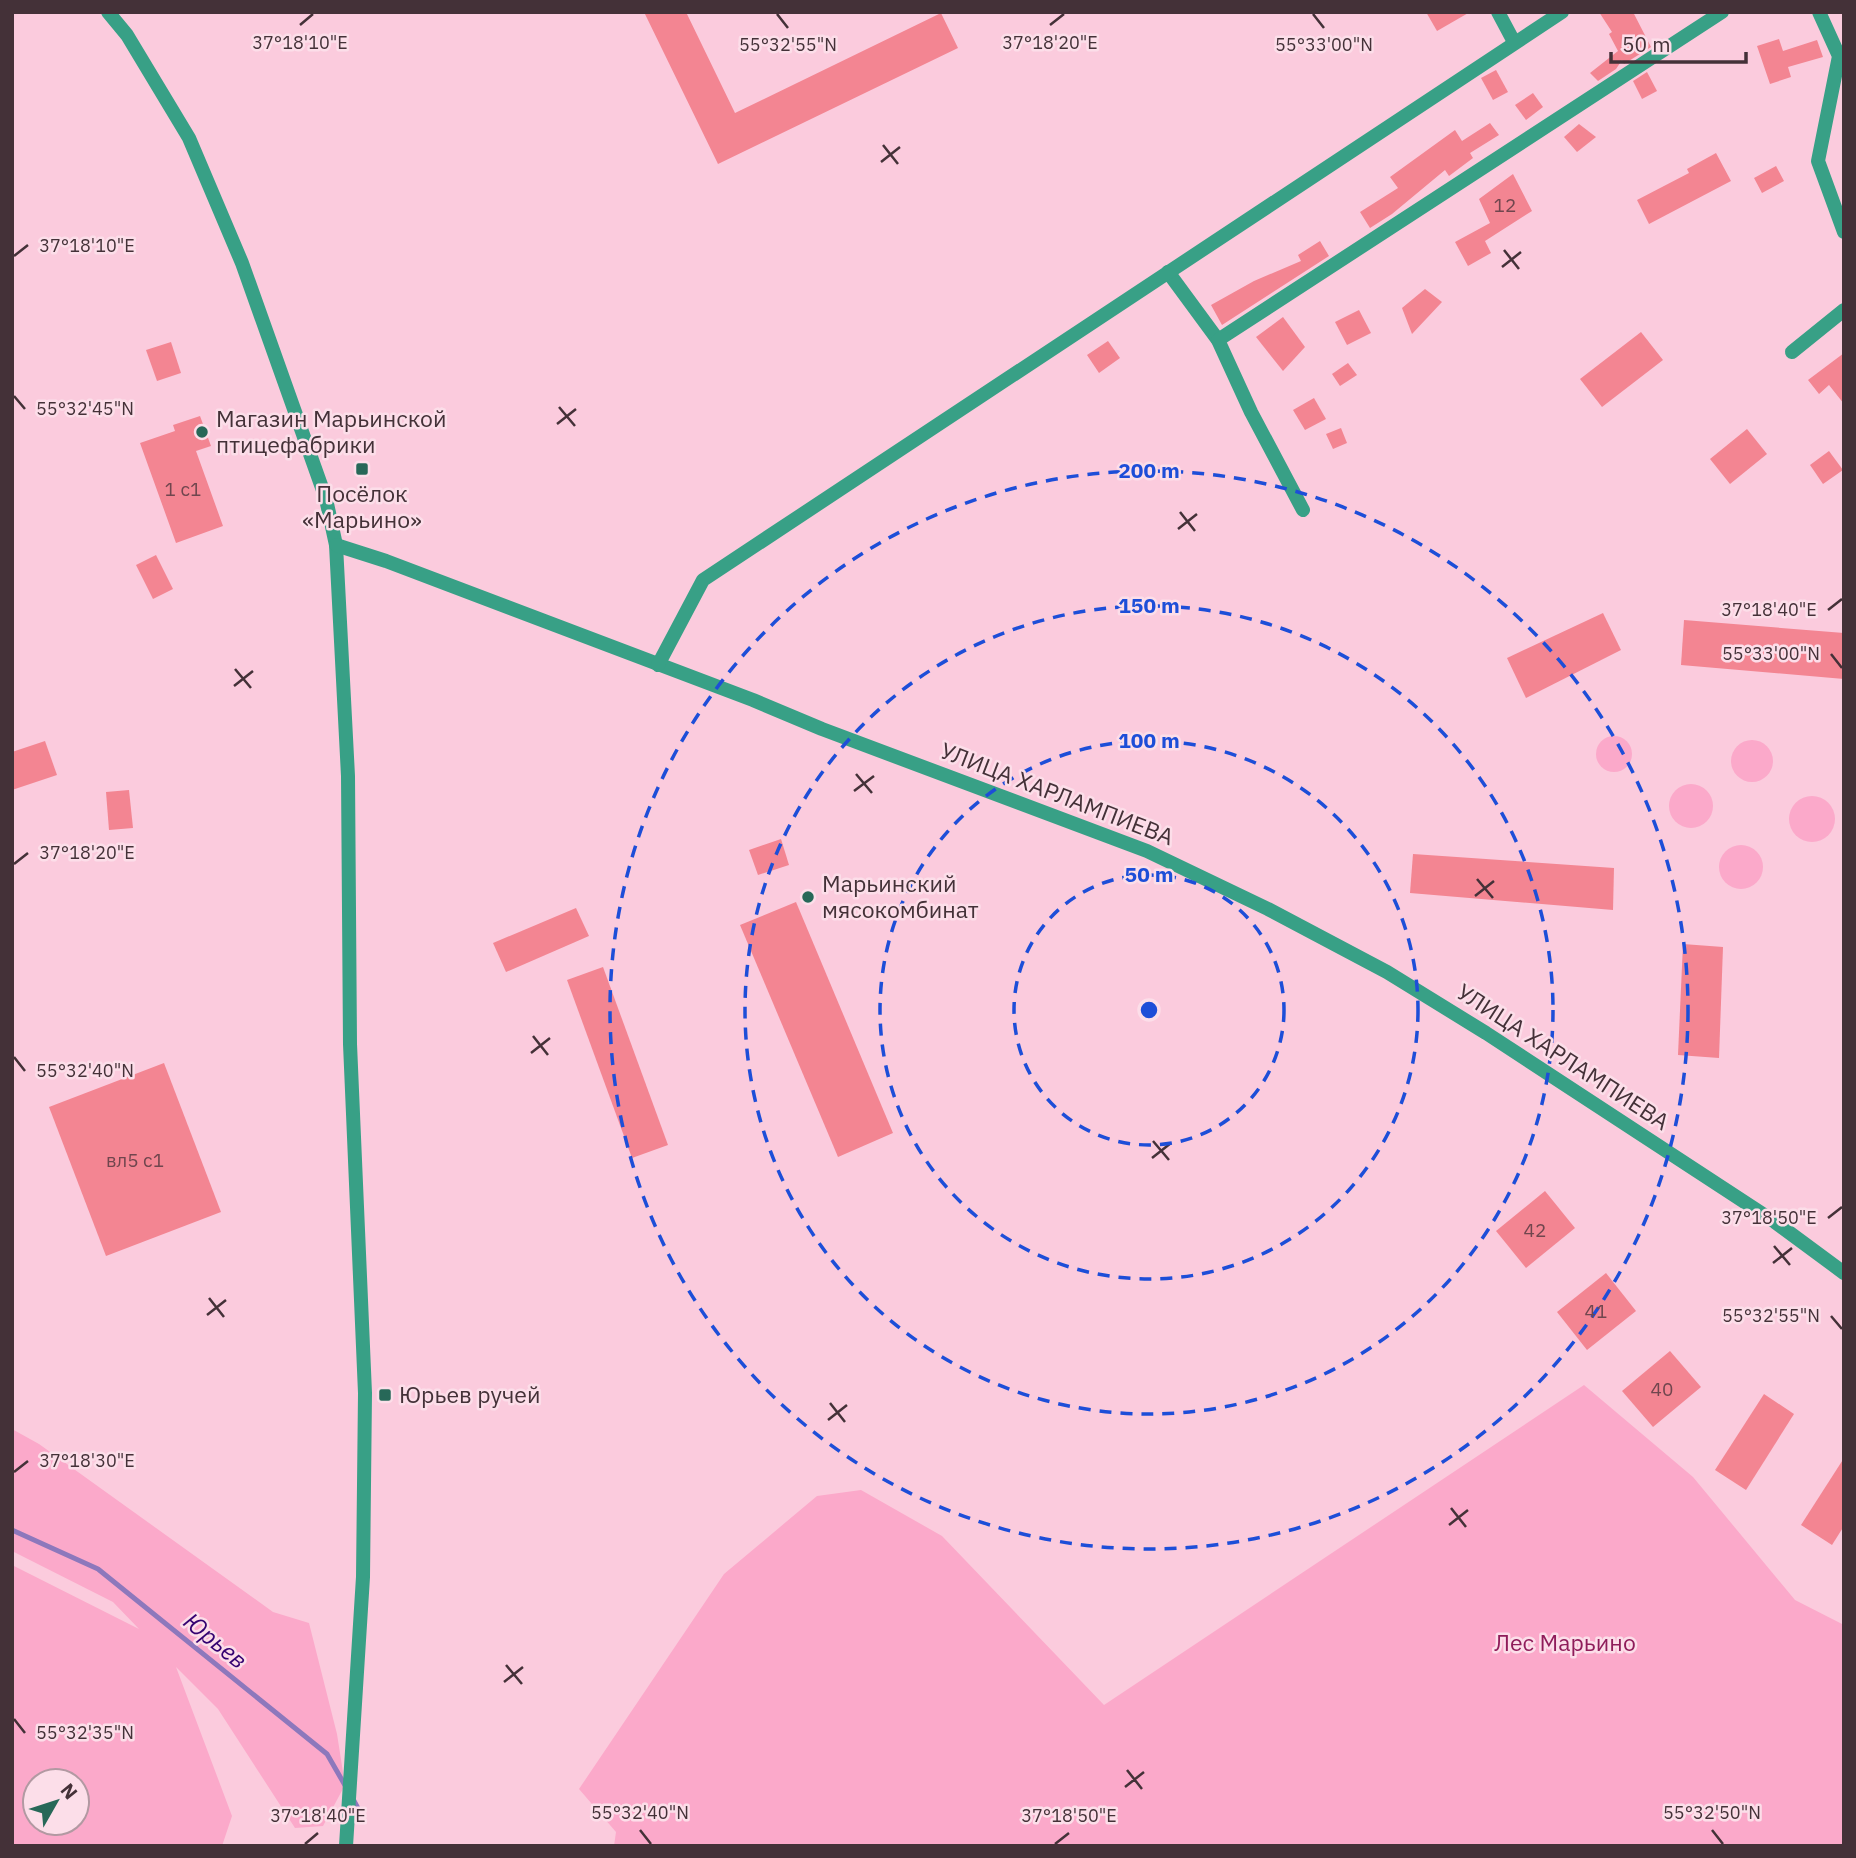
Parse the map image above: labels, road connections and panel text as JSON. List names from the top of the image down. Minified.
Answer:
{"streets":{"street":["УЛИЦА ХАРЛАМПИЕВА"]},"water":["Юрьев"],"parks":["Лес Марьино"],"places":{"other":["Магазин Марьинской птицефабрики","Марьинский мясокомбинат"],"transit":["Посёлок «Марьино»","Юрьев ручей"]},"house_numbers":["12","1 с1","вл5 с1","42","41","40"],"scale_bar":"50 m","north":"top right","coordinates":["37°18'10\"E","37°18'20\"E","55°32'55\"N","55°33'00\"N","55°32'45\"N","37°18'40\"E","55°32'40\"N","37°18'50\"E","37°18'30\"E","55°32'35\"N","55°32'50\"N"],"rings":["200 m","150 m","100 m","50 m"]}
